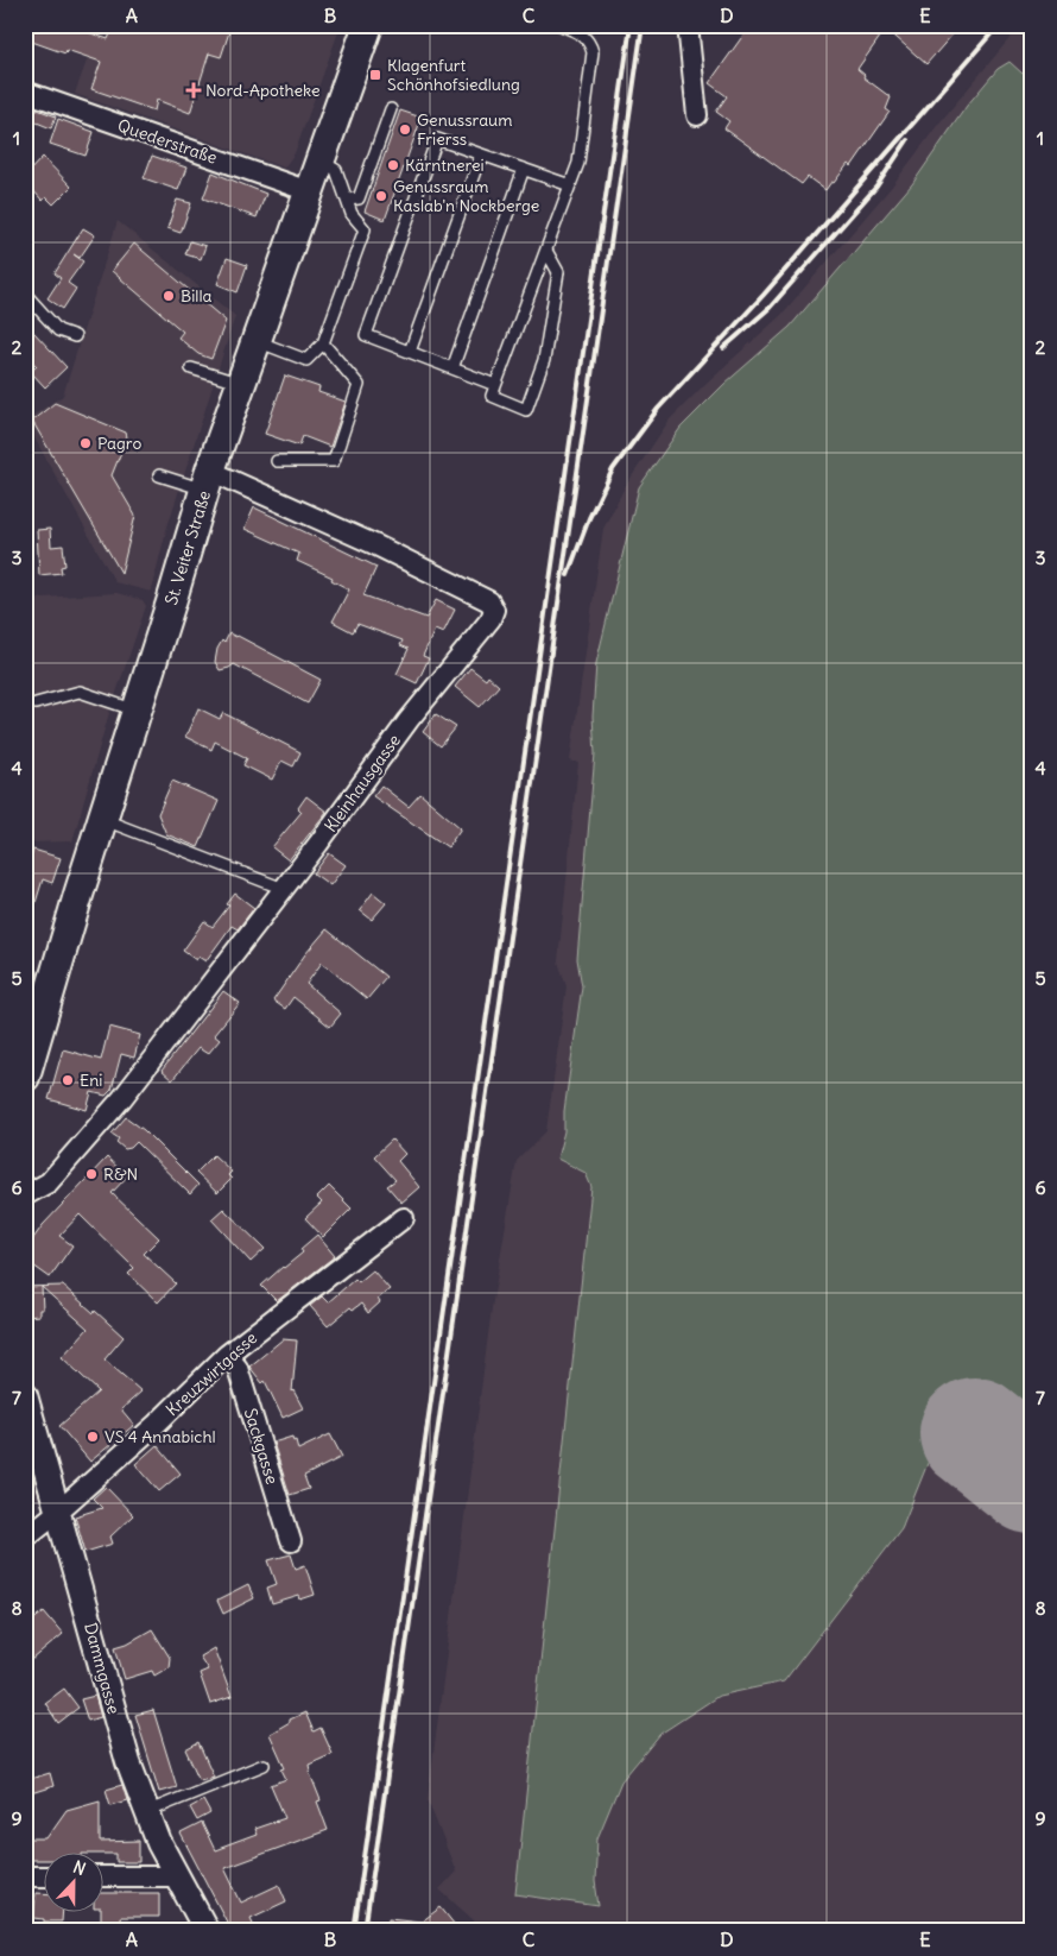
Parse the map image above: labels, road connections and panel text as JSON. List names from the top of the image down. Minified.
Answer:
{"streets":{"main road":["St. Veiter Straße"],"street":["Quederstraße","Kleinhausgasse","Kreuzwirtgasse","Sackgasse","Dammgasse"]},"crossings":[["Quederstraße","St. Veiter Straße"],["St. Veiter Straße","Kleinhausgasse"],["Kreuzwirtgasse","Sackgasse"],["Kreuzwirtgasse","Dammgasse"]],"places":{"transit":["Klagenfurt Schönhofsiedlung"],"health":["Nord-Apotheke"],"other":["Genussraum Frierss","Kärntnerei","Genussraum Kaslab'n Nockberge","Billa","Pagro","Eni","R&N","VS 4 Annabichl"]},"north":"top","grid":{"columns":["A","B","C","D","E"],"rows":["1","2","3","4","5","6","7","8","9"]}}
